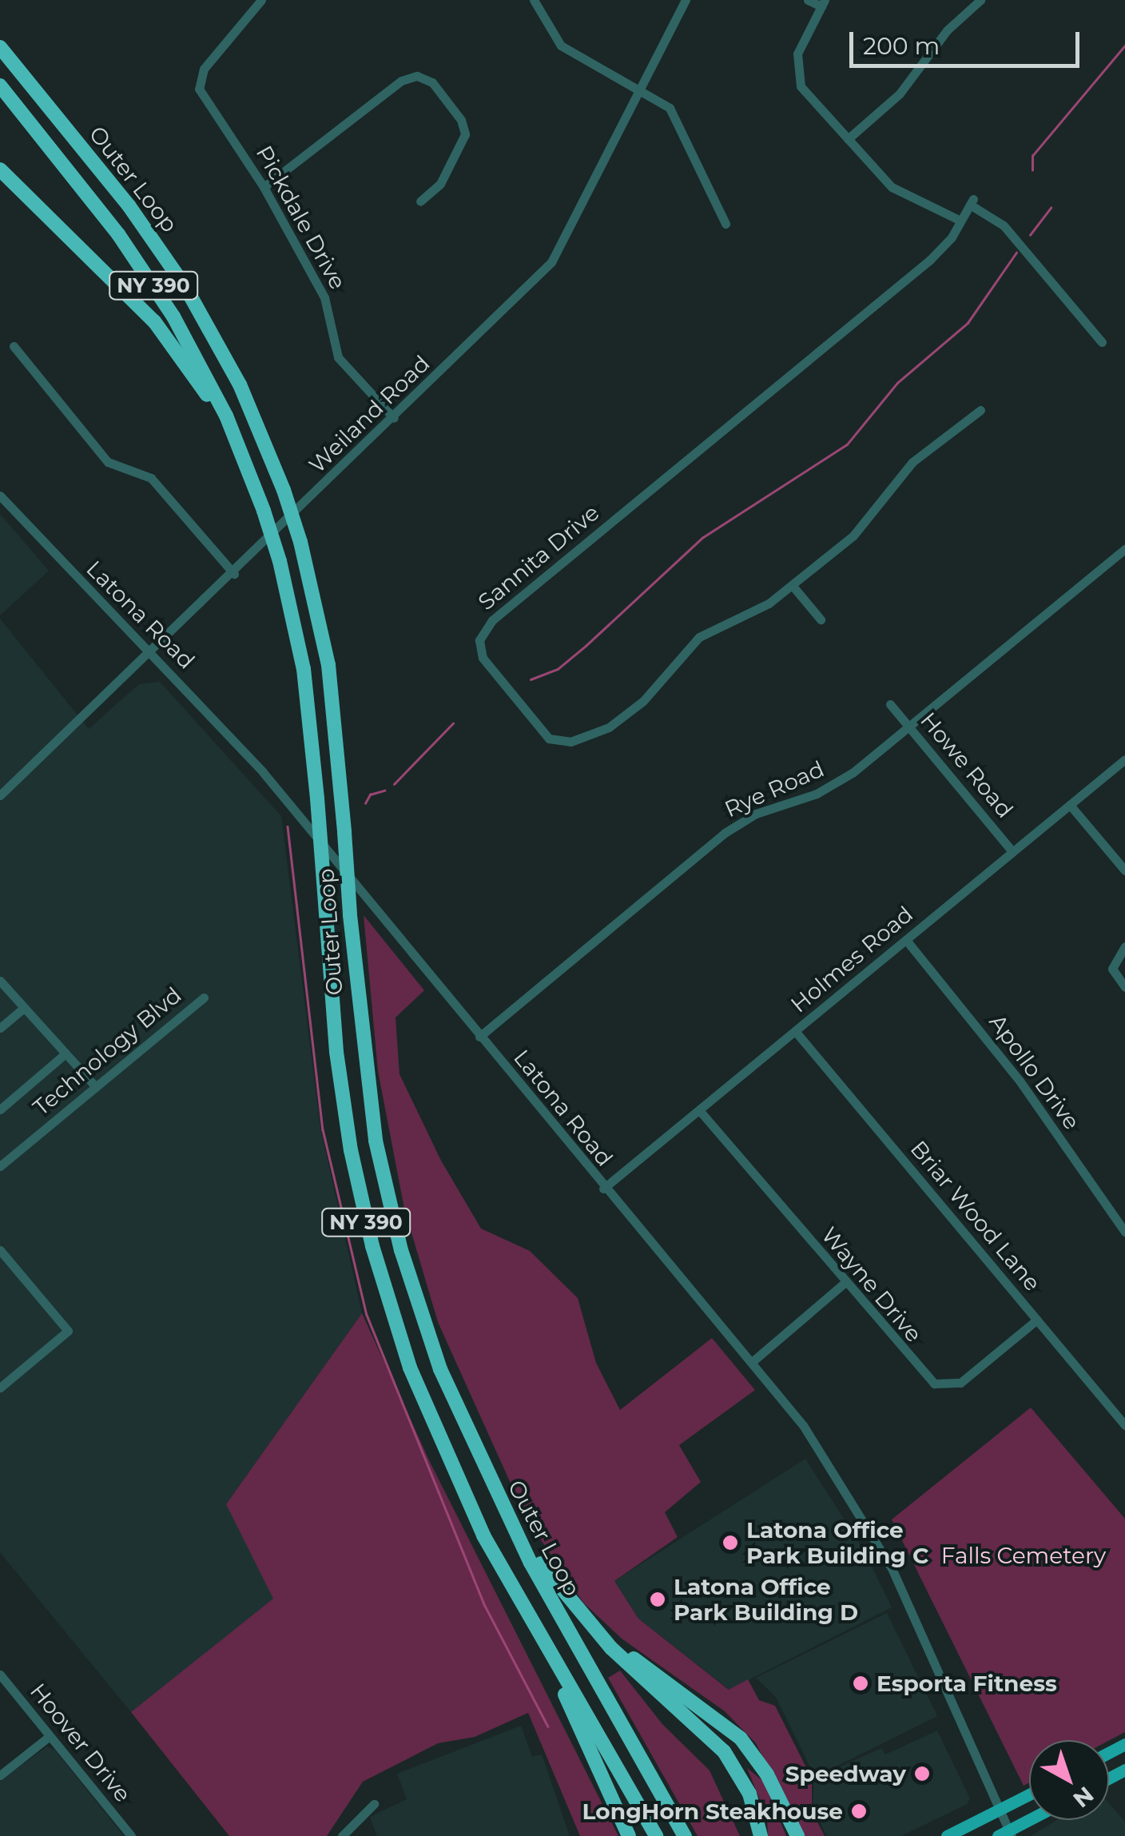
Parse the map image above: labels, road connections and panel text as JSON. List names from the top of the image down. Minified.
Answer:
{"streets":{"highway":["Outer Loop","NY 390"],"street":["Pickdale Drive","Weiland Road","Sannita Drive","Latona Road","Howe Road","Rye Road","Holmes Road","Technology Blvd","Apollo Drive","Briar Wood Lane","Wayne Drive","Hoover Drive"]},"crossings":[["Pickdale Drive","Weiland Road"],["Weiland Road","Latona Road"],["Latona Road","Rye Road"],["Latona Road","Holmes Road"],["Howe Road","Rye Road"],["Howe Road","Holmes Road"],["Holmes Road","Apollo Drive"],["Holmes Road","Briar Wood Lane"],["Holmes Road","Wayne Drive"],["Briar Wood Lane","Wayne Drive"]],"parks":["Falls Cemetery"],"places":["Latona Office Park Building C","Latona Office Park Building D","Esporta Fitness","Speedway","LongHorn Steakhouse"],"scale_bar":"200 m","north":"bottom right"}
